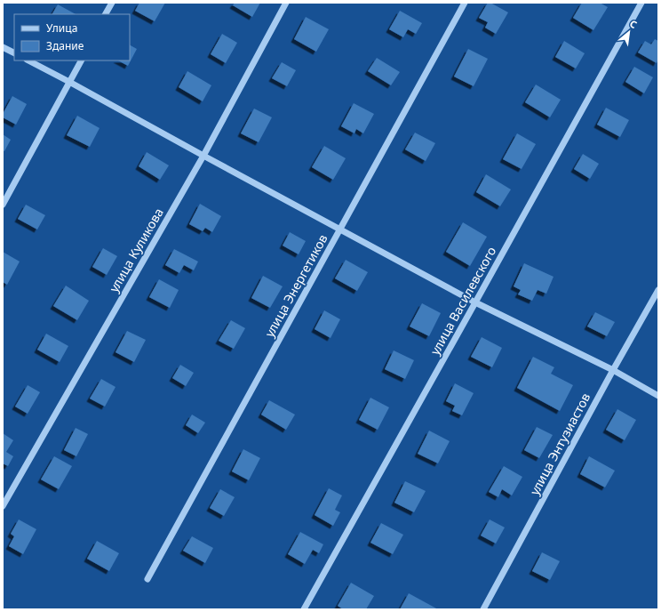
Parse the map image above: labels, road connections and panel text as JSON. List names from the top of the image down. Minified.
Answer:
{"streets":{"street":["улица Куликова","улица Энергетиков","улица Василевского","улица Энтузиастов"]},"legend":["Улица","Здание"],"north":"top right"}
